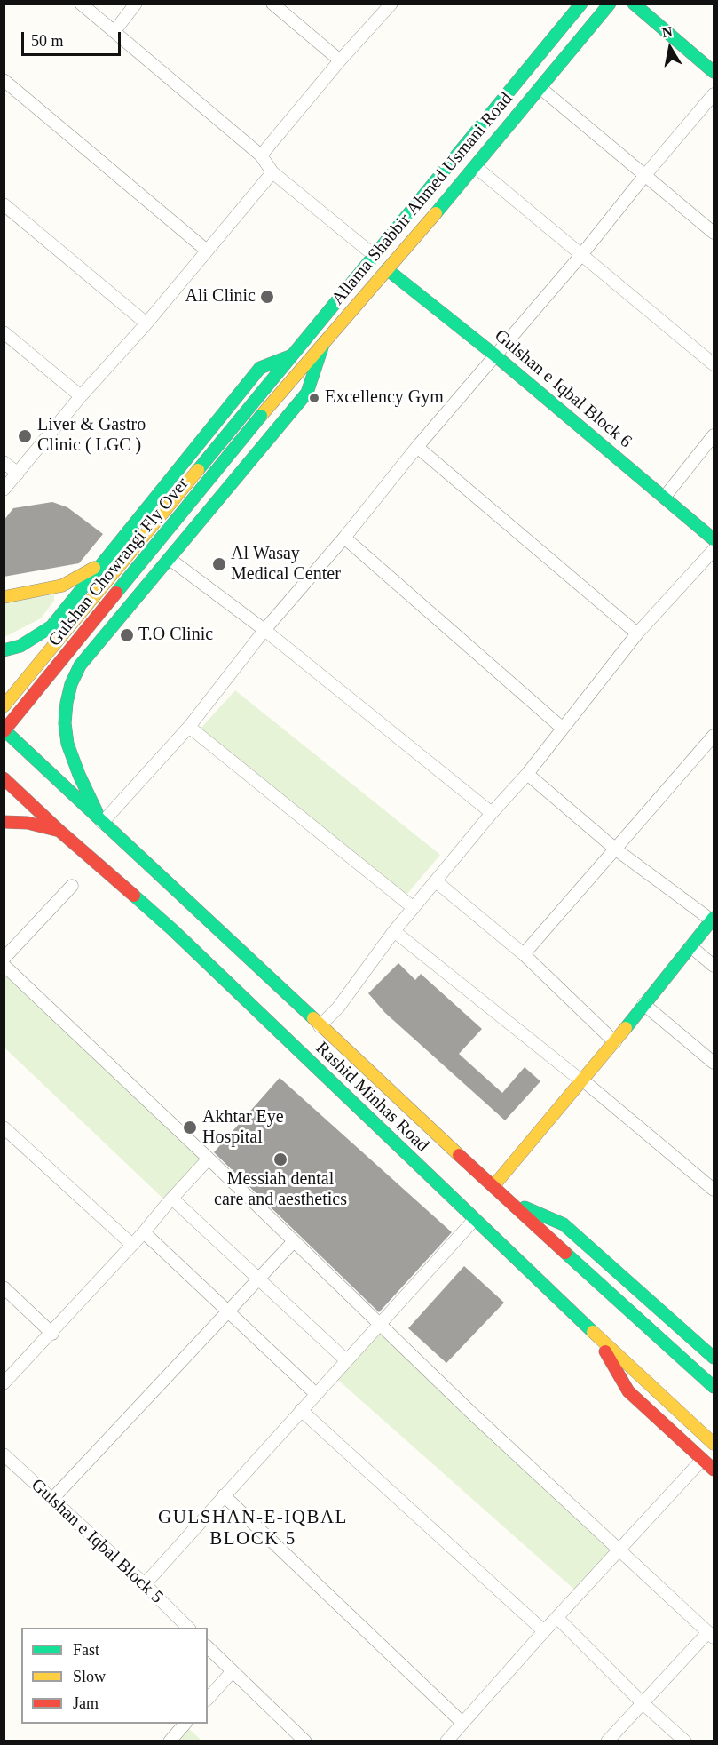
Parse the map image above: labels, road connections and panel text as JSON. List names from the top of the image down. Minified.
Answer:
{"streets":{"main road":["Allama Shabbir Ahmed Usmani Road","Gulshan e Iqbal Block 6","Gulshan Chowrangi Fly Over","Rashid Minhas Road"],"street":["Gulshan e Iqbal Block 5"]},"crossings":[["Allama Shabbir Ahmed Usmani Road","Gulshan e Iqbal Block 6"],["Allama Shabbir Ahmed Usmani Road","Gulshan Chowrangi Fly Over"],["Gulshan Chowrangi Fly Over","Rashid Minhas Road"]],"districts":["GULSHAN-E-IQBAL BLOCK 5"],"places":["Ali Clinic","Excellency Gym","Liver & Gastro Clinic ( LGC )","Al Wasay Medical Center","T.O Clinic","Akhtar Eye Hospital","Messiah dental care and aesthetics"],"legend":["Fast","Slow","Jam"],"scale_bar":"50 m","north":"top"}
